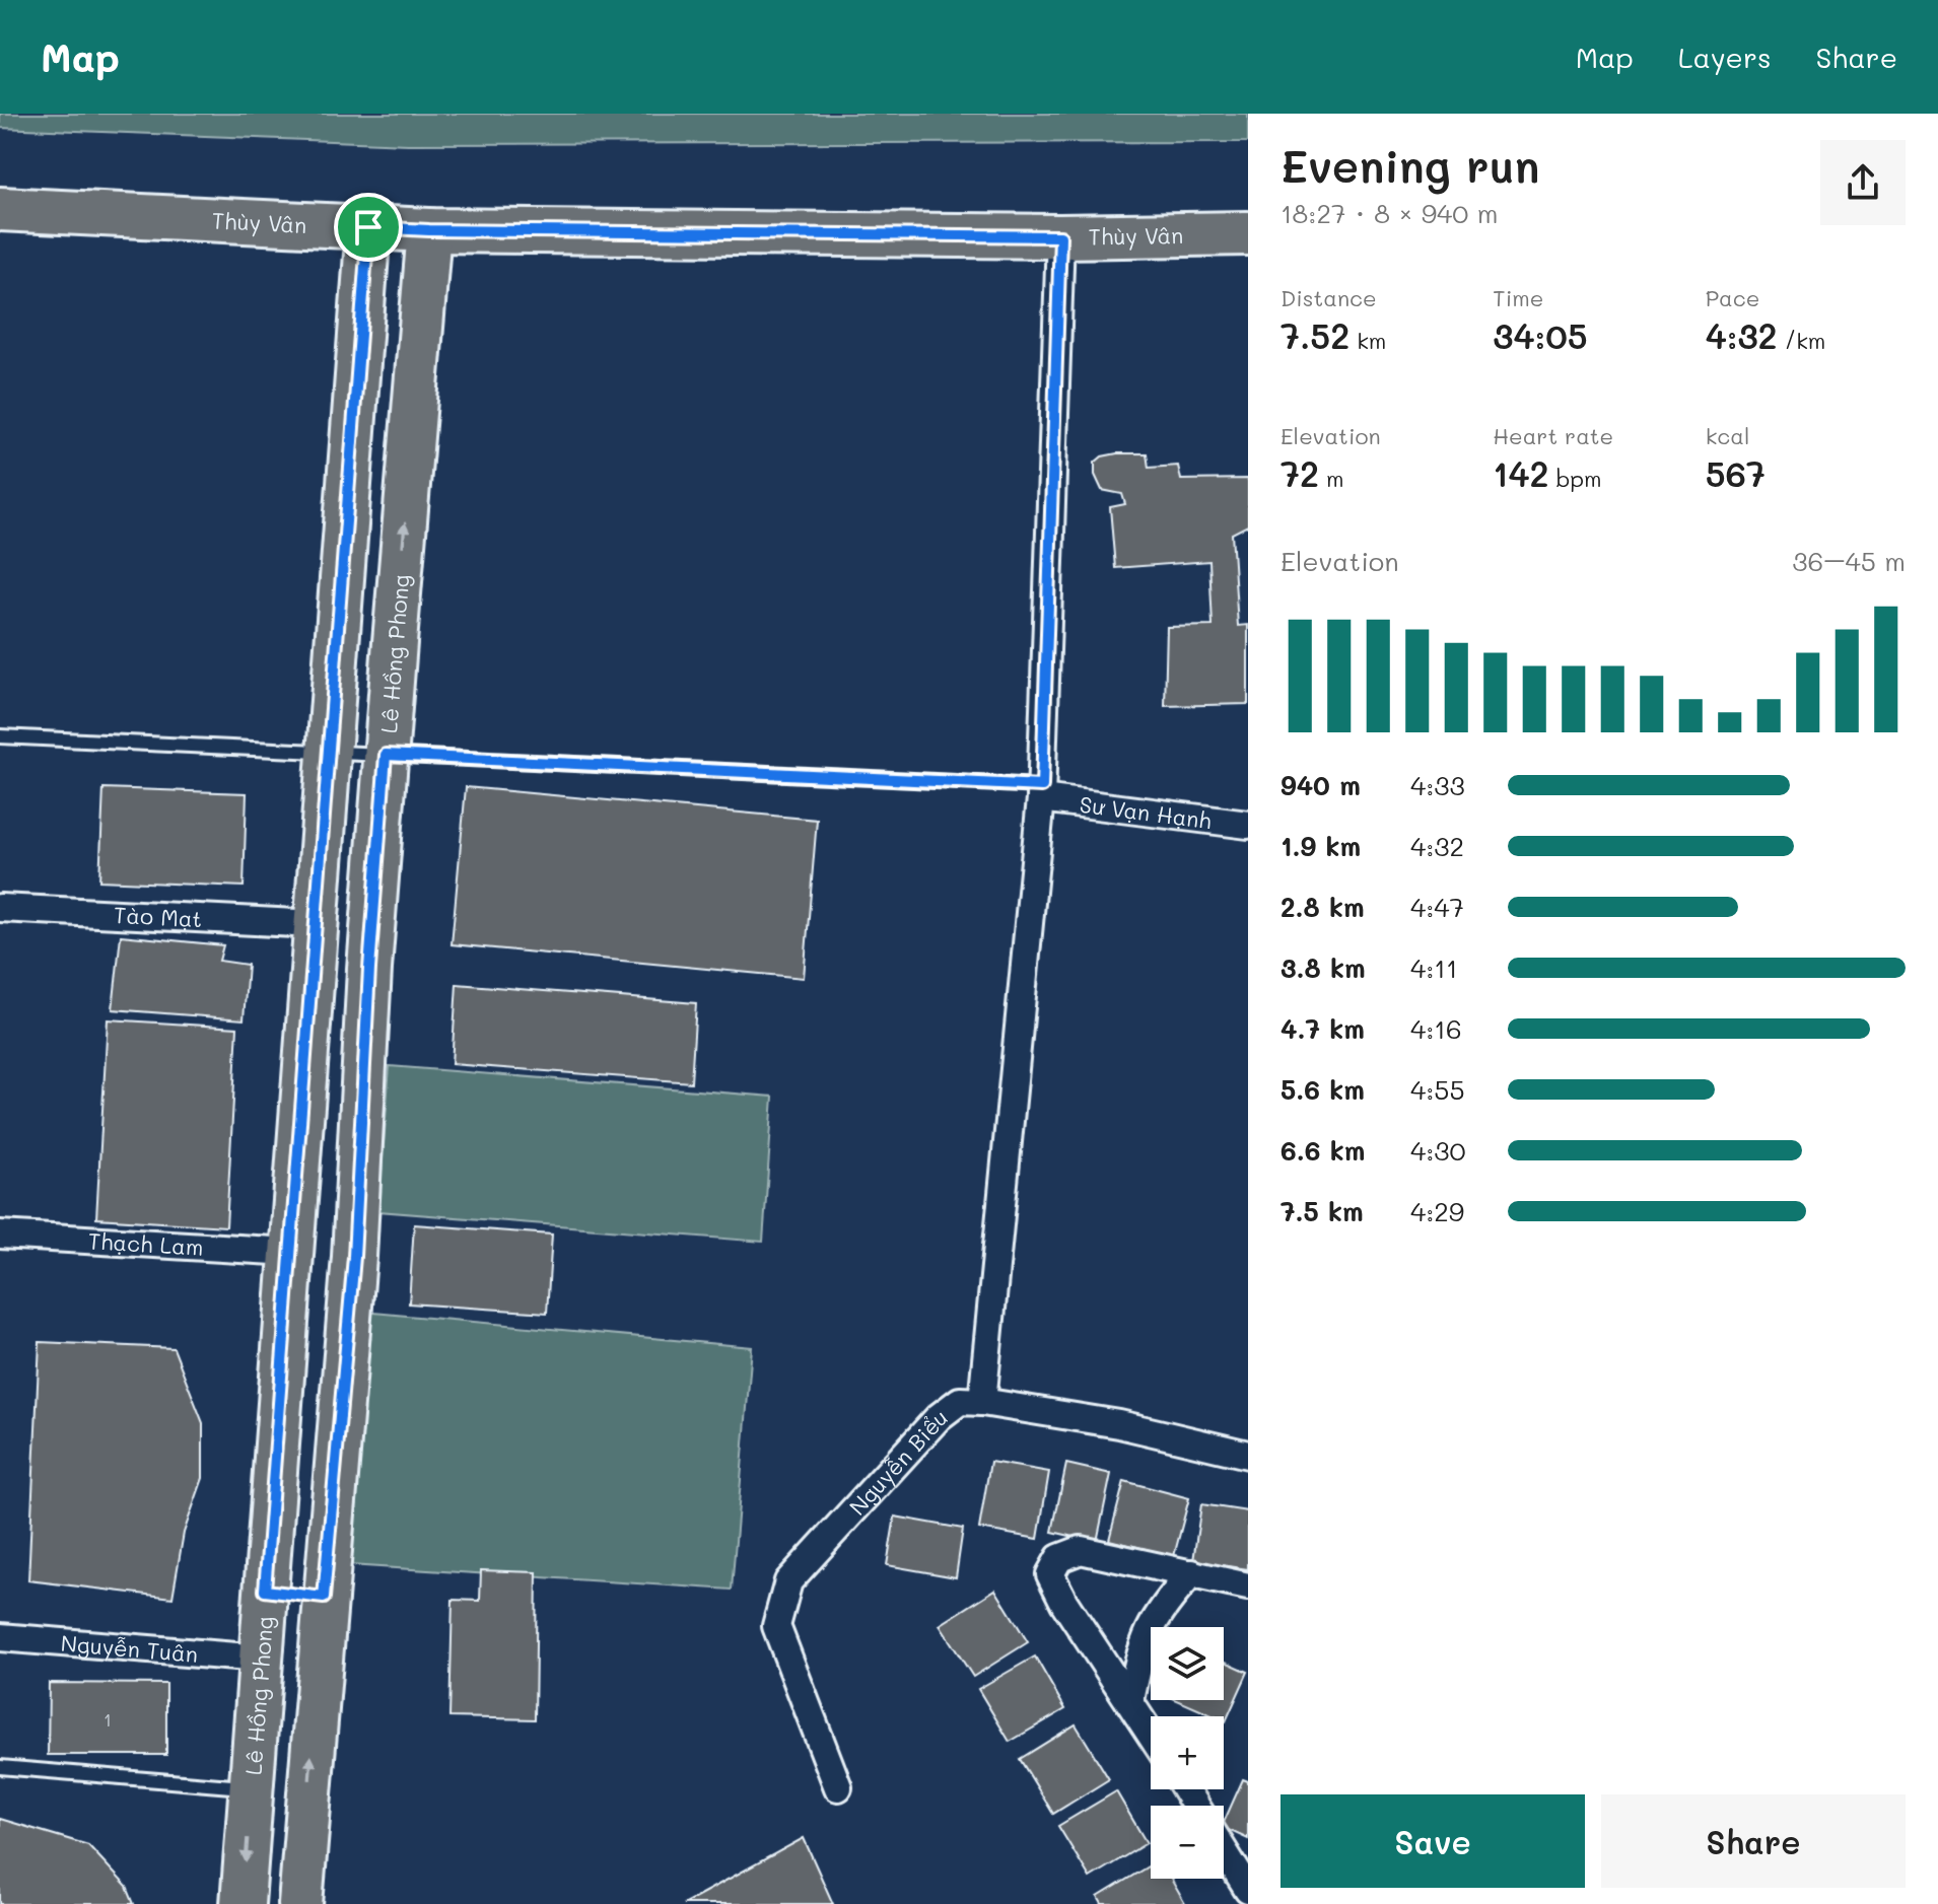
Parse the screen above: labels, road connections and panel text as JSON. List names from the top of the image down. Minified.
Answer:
{"streets":{"main road":["Thùy Vân","Lê Hồng Phong"],"street":["Sư Vạn Hạnh","Tào Mạt","Thạch Lam","Nguyễn Biểu","Nguyễn Tuân"]},"crossings":[["Thùy Vân","Lê Hồng Phong"],["Lê Hồng Phong","Tào Mạt"],["Lê Hồng Phong","Thạch Lam"],["Lê Hồng Phong","Nguyễn Tuân"]],"house_numbers":["1"],"page":{"header":"Map","nav":["Map","Layers","Share"],"heading":["Evening run","18:27 · 8 × 940 m"],"stats":[["Distance","7.52 km"],["Time","34:05"],["Pace","4:32 /km"],["Elevation","72 m"],["Heart rate","142 bpm"],["kcal","567"]],"chart":["Elevation","36–45 m"],"list":[{"name":"940 m","note":"4:33"},{"name":"1.9 km","note":"4:32"},{"name":"2.8 km","note":"4:47"},{"name":"3.8 km","note":"4:11"},{"name":"4.7 km","note":"4:16"},{"name":"5.6 km","note":"4:55"},{"name":"6.6 km","note":"4:30"},{"name":"7.5 km","note":"4:29"}],"map_buttons":["+","−"],"buttons":["Save","Share"]}}
